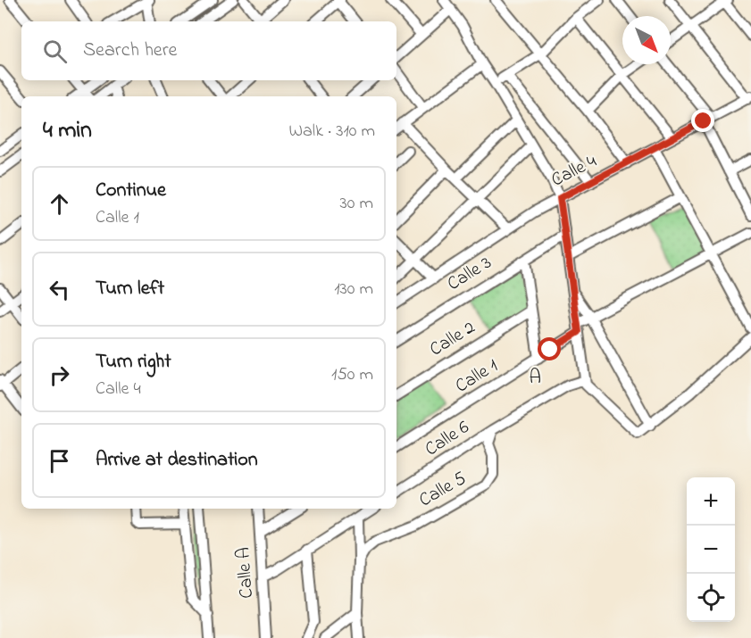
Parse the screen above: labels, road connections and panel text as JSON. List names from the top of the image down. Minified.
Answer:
{"streets":{"street":["Calle 4","Calle 3","Calle 2","Calle 1","Calle 6","Calle 5","Calle A"]},"crossings":[["Calle 6","Calle 5"]],"districts":["A"],"north":"bottom right","page":{"search":"Search here","heading":["4 min","Walk · 310 m"],"list":[["Continue","Calle 1","30 m"],["Turn left","130 m"],["Turn right","Calle 4","150 m"],"Arrive at destination"],"map_buttons":["+","−"]}}
